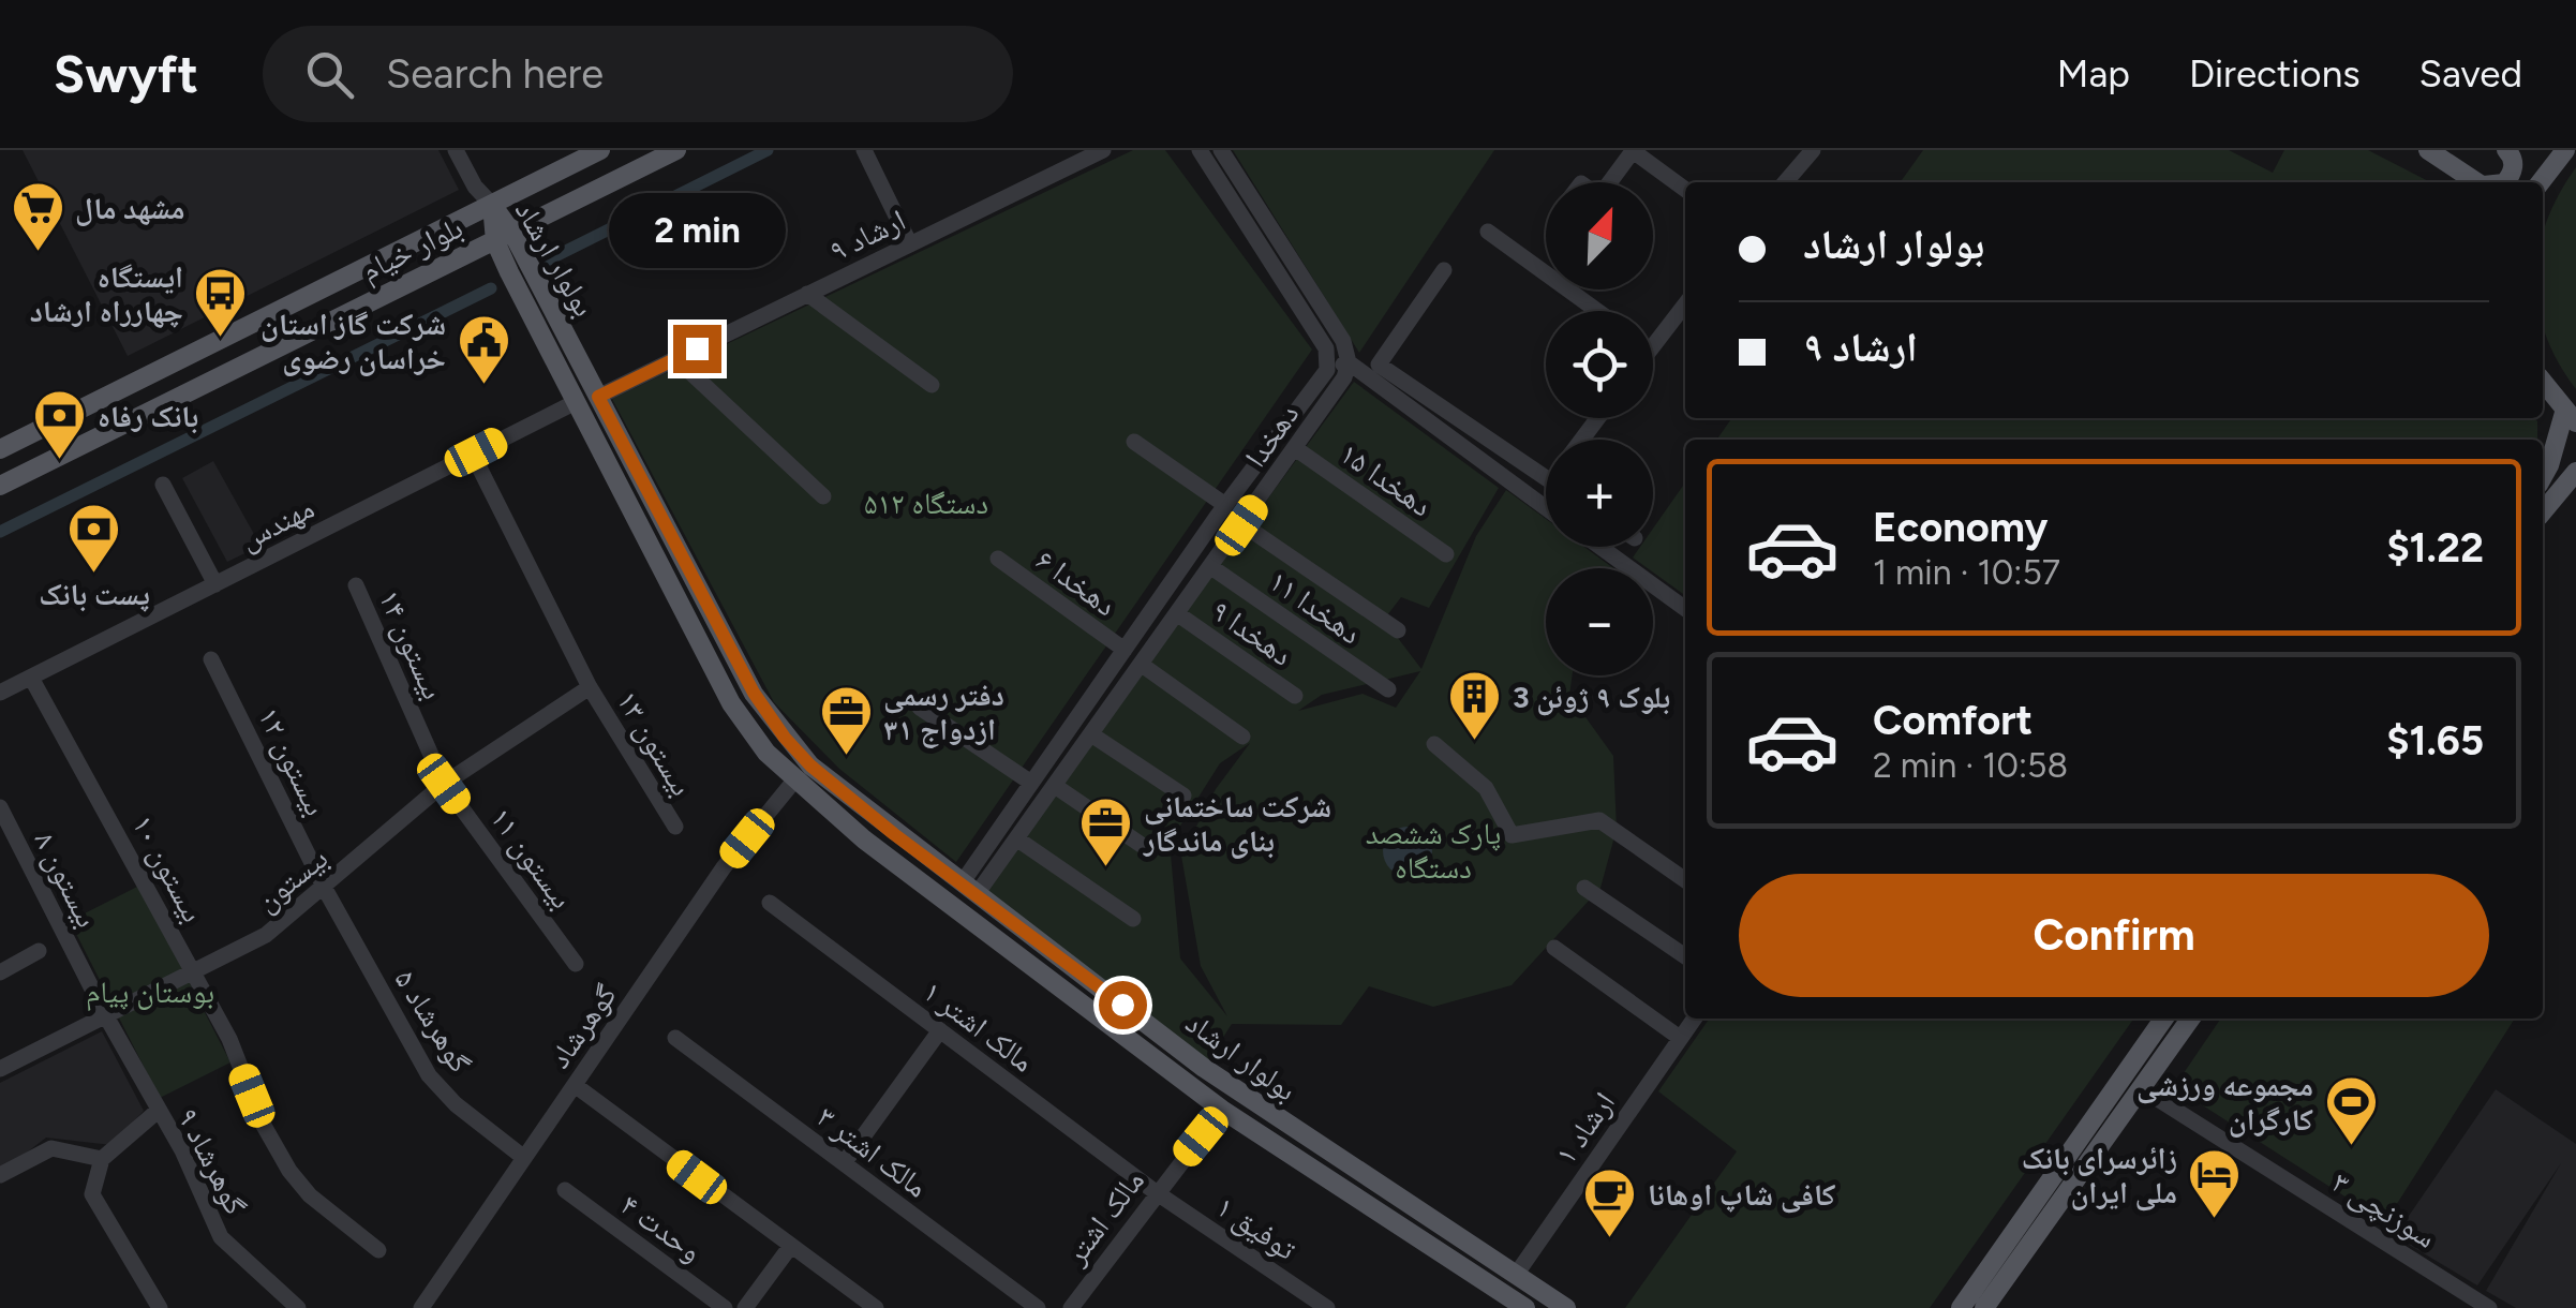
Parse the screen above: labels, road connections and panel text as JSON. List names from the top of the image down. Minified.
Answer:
{"streets":{"main road":["بلوار خیام","بولوار ارشاد"],"street":["ارشاد ۹","دهخدا","دهخدا ۱۵","مهندس","دهخدا ۶","دهخدا ۱۱","دهخدا ۹","بیستون ۱۴","بیستون ۱۳","بیستون ۱۲","بیستون ۱۱","بیستون ۱۰","بیستون ۸","بیستون","گوهرشاد ۵","گوهرشاد","مالک اشتر ۱","ارشاد ۱","مالک اشتر ۳","گوهرشاد ۹","سوزنچی ۳","مالک اشتر","وحدت ۴","توفیق ۱"]},"crossings":[["ارشاد ۹","بولوار ارشاد"],["بلوار خیام","بولوار ارشاد"],["بولوار ارشاد","دهخدا"],["بولوار ارشاد","مهندس"],["بولوار ارشاد","گوهرشاد"],["بولوار ارشاد","ارشاد ۱"],["بولوار ارشاد","مالک اشتر"],["دهخدا","دهخدا ۱۵"],["دهخدا","دهخدا ۶"],["دهخدا","دهخدا ۱۱"],["دهخدا","دهخدا ۹"],["مهندس","بیستون ۱۳"],["مهندس","بیستون ۱۰"],["بیستون ۱۴","بیستون ۱۱"],["بیستون ۱۴","بیستون"],["بیستون ۱۳","بیستون"],["بیستون ۱۲","بیستون"],["بیستون ۱۲","گوهرشاد ۵"],["بیستون ۱۱","بیستون"],["بیستون ۱۰","بیستون"],["بیستون ۸","بیستون"],["بیستون ۸","گوهرشاد ۹"],["بیستون","گوهرشاد ۵"],["بیستون","گوهرشاد ۹"],["گوهرشاد ۵","گوهرشاد"],["مالک اشتر ۱","مالک اشتر"],["مالک اشتر ۱","توفیق ۱"],["مالک اشتر","توفیق ۱"]],"parks":["۵۱۲ دستگاه","پارک‌ ششصد دستگاه","بوستان پیام"],"places":{"supermarket":["مشهد مال"],"bus stop":["ایستگاه چهارراه ارشاد"],"public building":["شرکت گاز استان خراسان رضوی"],"bank":["بانک رفاه","پست بانک"],"building":["بلوک ۹ ژوئن 3"],"office":["دفتر رسمی ازدواج ۳۱","شرکت ساختمانی بنای ماندگار"],"sports":["مجموعه ورزشی کارگران"],"hotel":["زائرسرای بانک ملی ایران"],"cafe":["کافی شاپ اوهانا"]},"north":"top right","page":{"header":"Swyft","search":"Search here","nav":["Map","Directions","Saved"],"map_buttons":["+","−"],"banner":["بولوار ارشاد","ارشاد ۹"],"bubble":"2 min","list":[{"name":"Economy","note":"1 min · 10:57","value":"$1.22"},{"name":"Comfort","note":"2 min · 10:58","value":"$1.65"}],"buttons":"Confirm"}}
